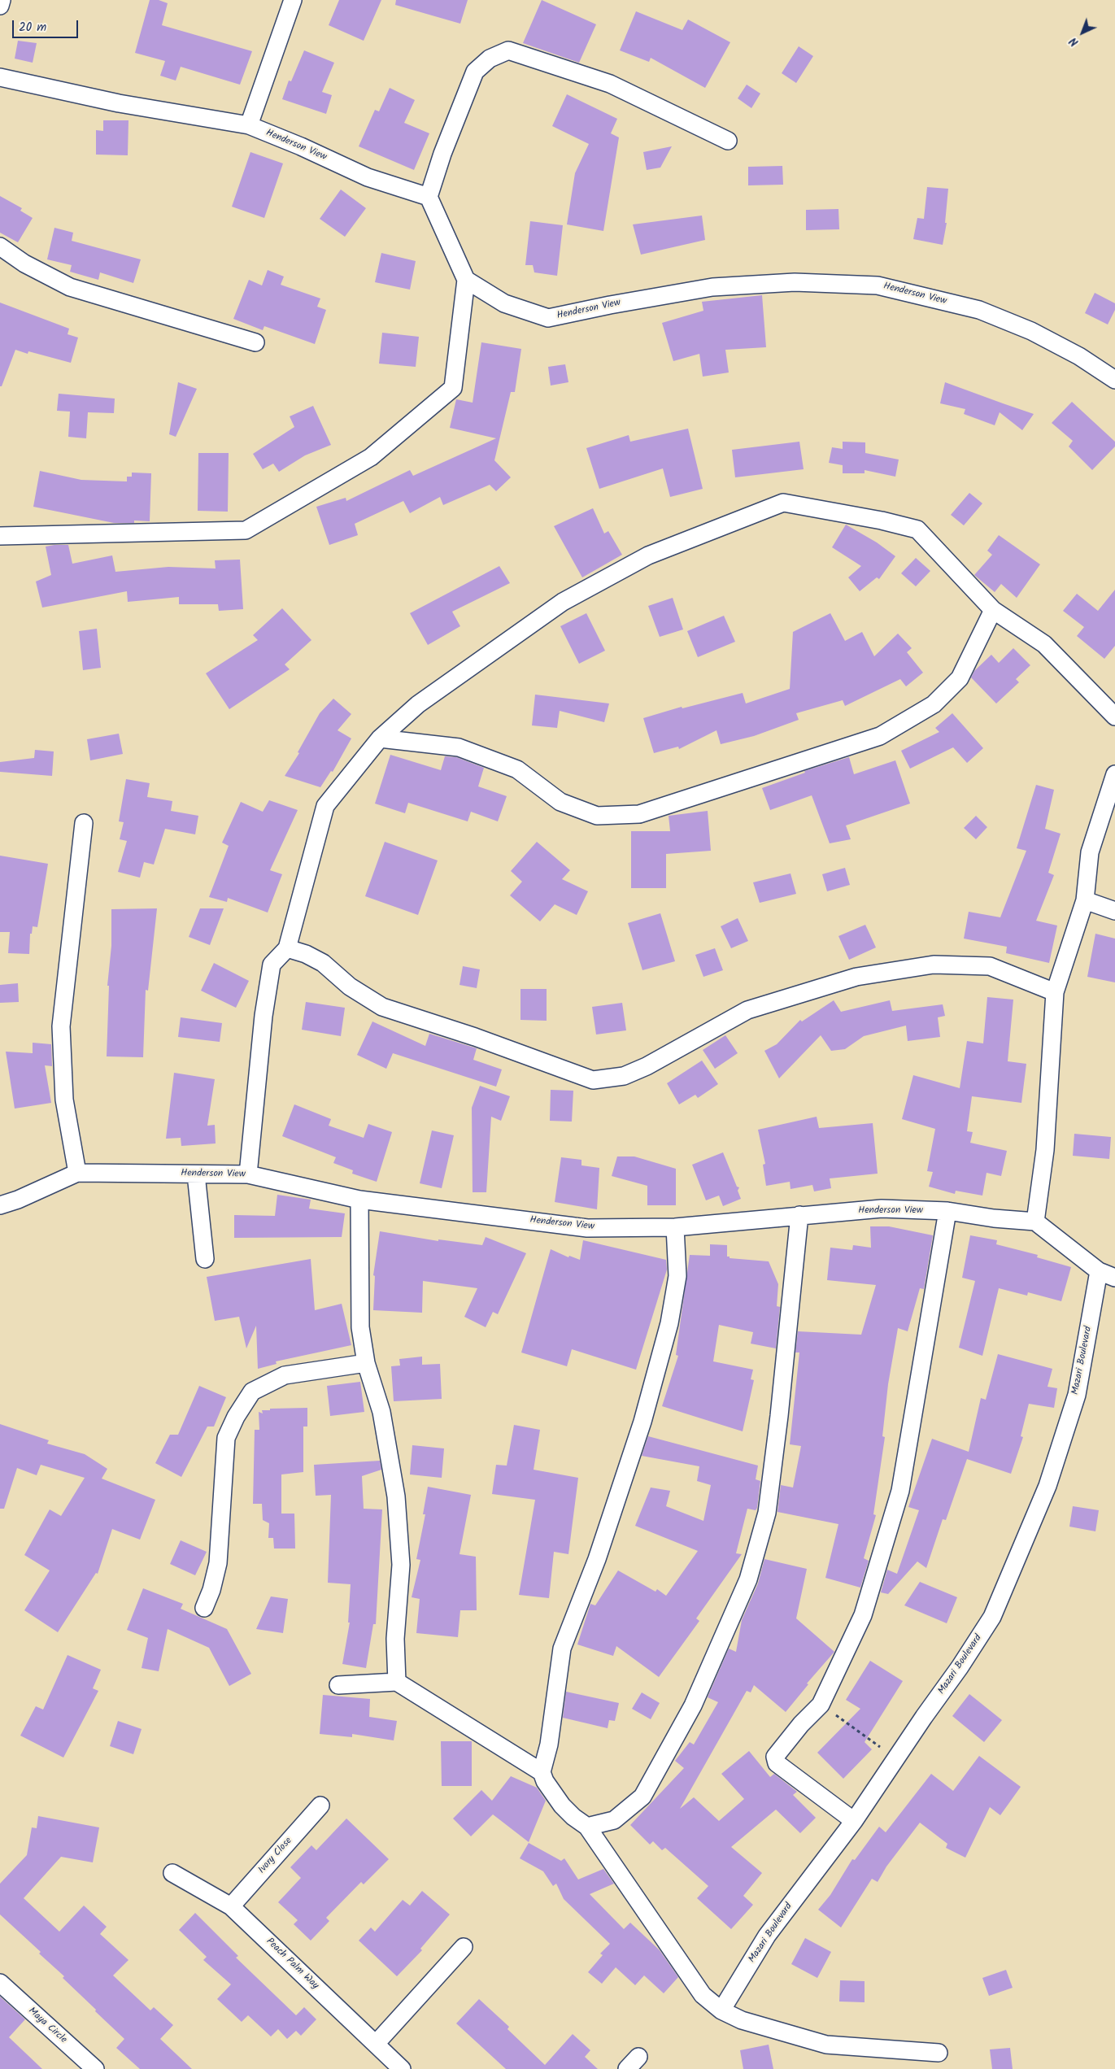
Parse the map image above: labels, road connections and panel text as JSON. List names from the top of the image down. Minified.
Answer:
{"streets":{"street":["Henderson View","Mazari Boulevard","Ivory Close","Peach Palm Way","Maya Circle"]},"crossings":[["Ivory Close","Peach Palm Way"]],"scale_bar":"20 m","north":"bottom left"}
